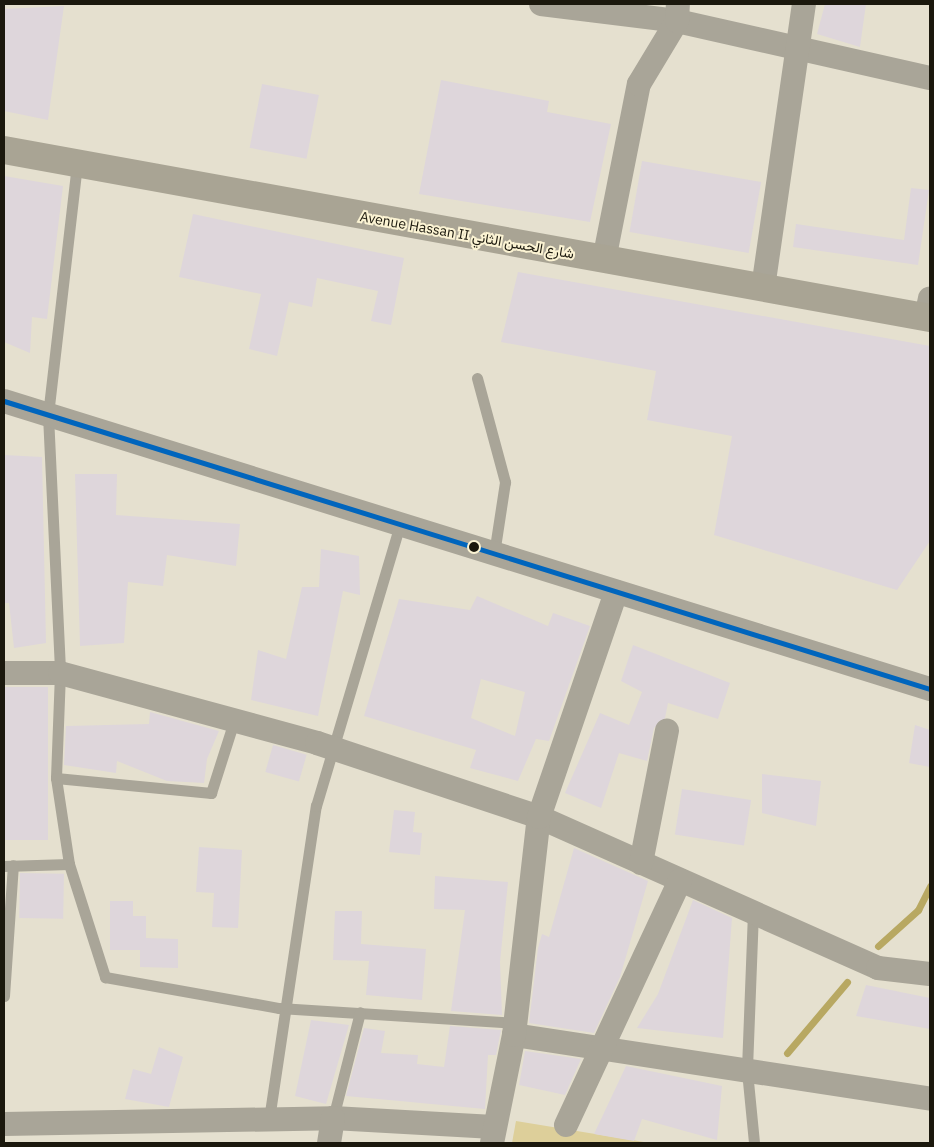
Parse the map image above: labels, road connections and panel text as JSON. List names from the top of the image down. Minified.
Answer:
{"streets":{"street":["Avenue Hassan II شارع الحسن الثاني"]}}
